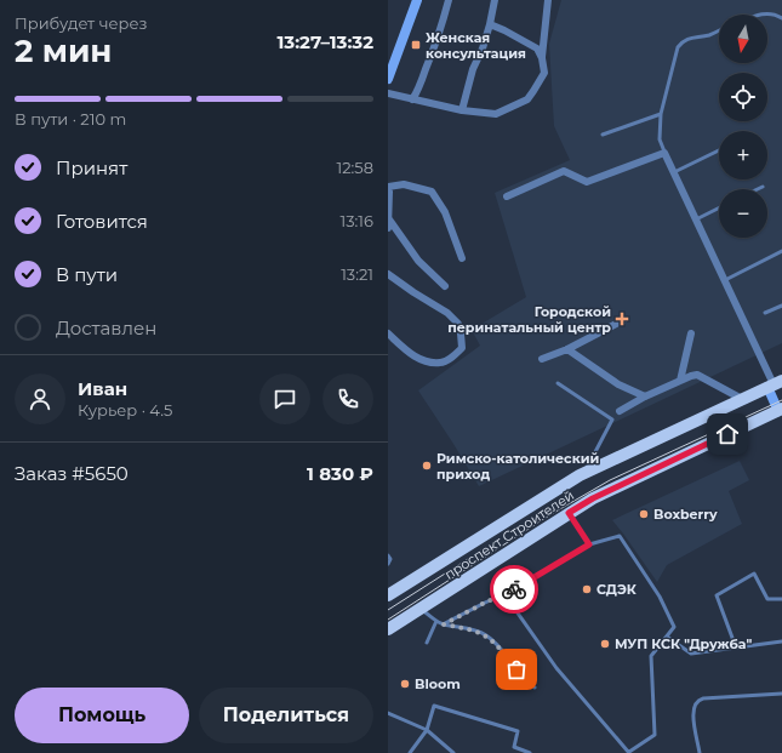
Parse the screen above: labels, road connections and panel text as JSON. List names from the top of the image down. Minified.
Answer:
{"streets":{"main road":["проспект Строителей"]},"places":{"transit":["Женская консультация"],"health":["Городской перинатальный центр"],"other":["Римско-католический приход","Boxberry","СДЭК","МУП КСК \"Дружба\"","Bloom"]},"north":"bottom","page":{"heading":["2 мин","Прибудет через","13:27–13:32"],"panel":["Иван","Курьер · 4.5","Заказ #5650","1 830 ₽"],"map_buttons":["+","−"],"bar":"В пути · 210 m","list":[["Принят","12:58"],["Готовится","13:16"],["В пути","13:21"],"Доставлен"],"buttons":["Помощь","Поделиться"]}}
